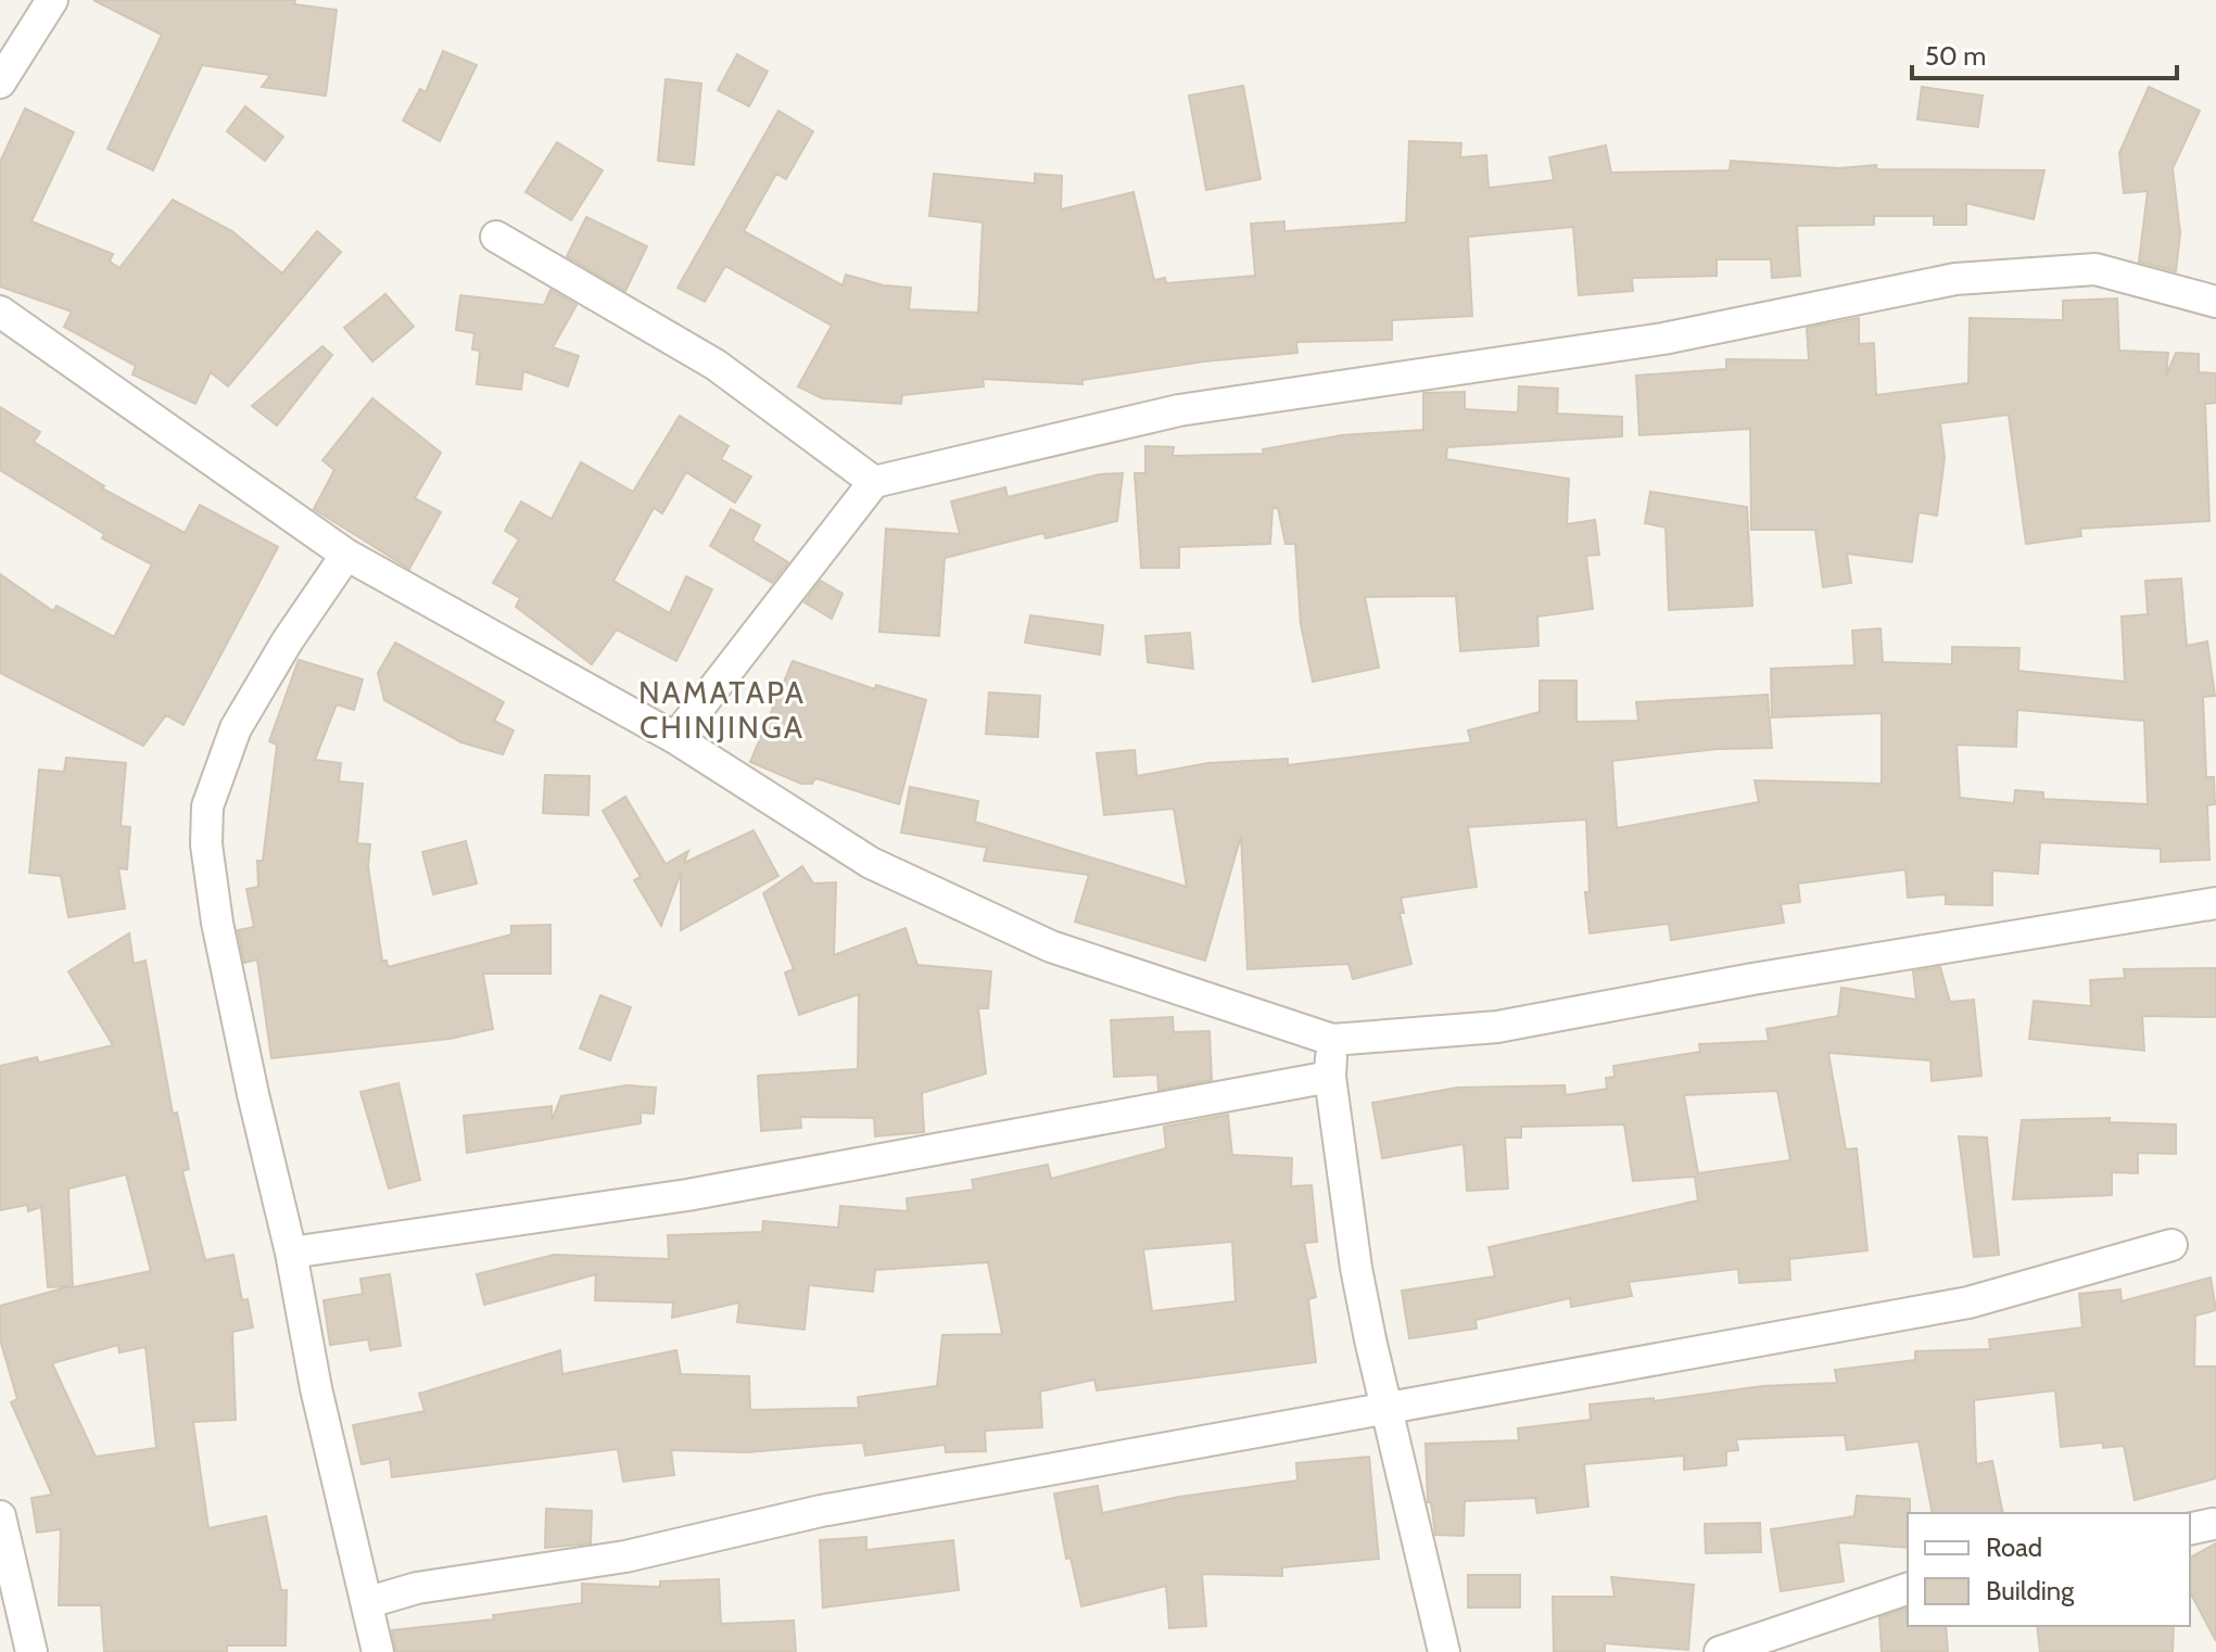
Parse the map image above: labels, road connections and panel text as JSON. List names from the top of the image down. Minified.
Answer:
{"districts":["NAMATAPA CHINJINGA"],"legend":["Road","Building"],"scale_bar":"50 m"}
